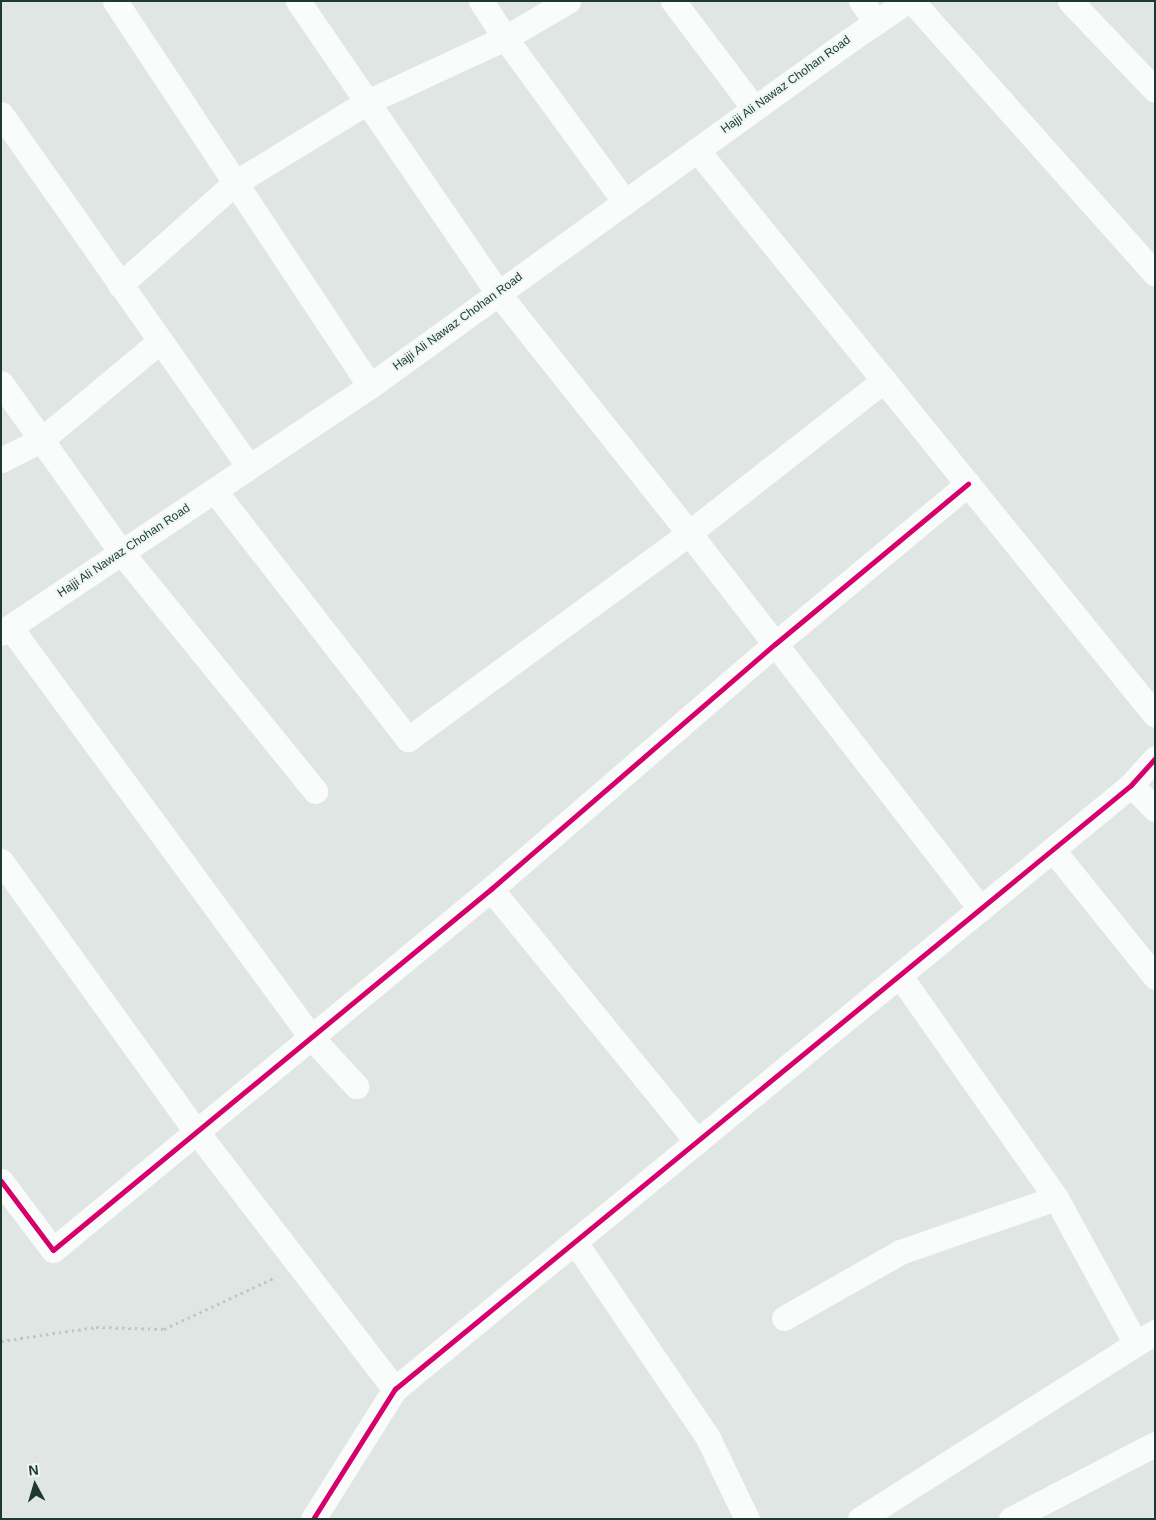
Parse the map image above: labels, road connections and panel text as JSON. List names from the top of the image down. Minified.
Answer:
{"streets":{"street":["Hajji Ali Nawaz Chohan Road"]},"north":"top"}
